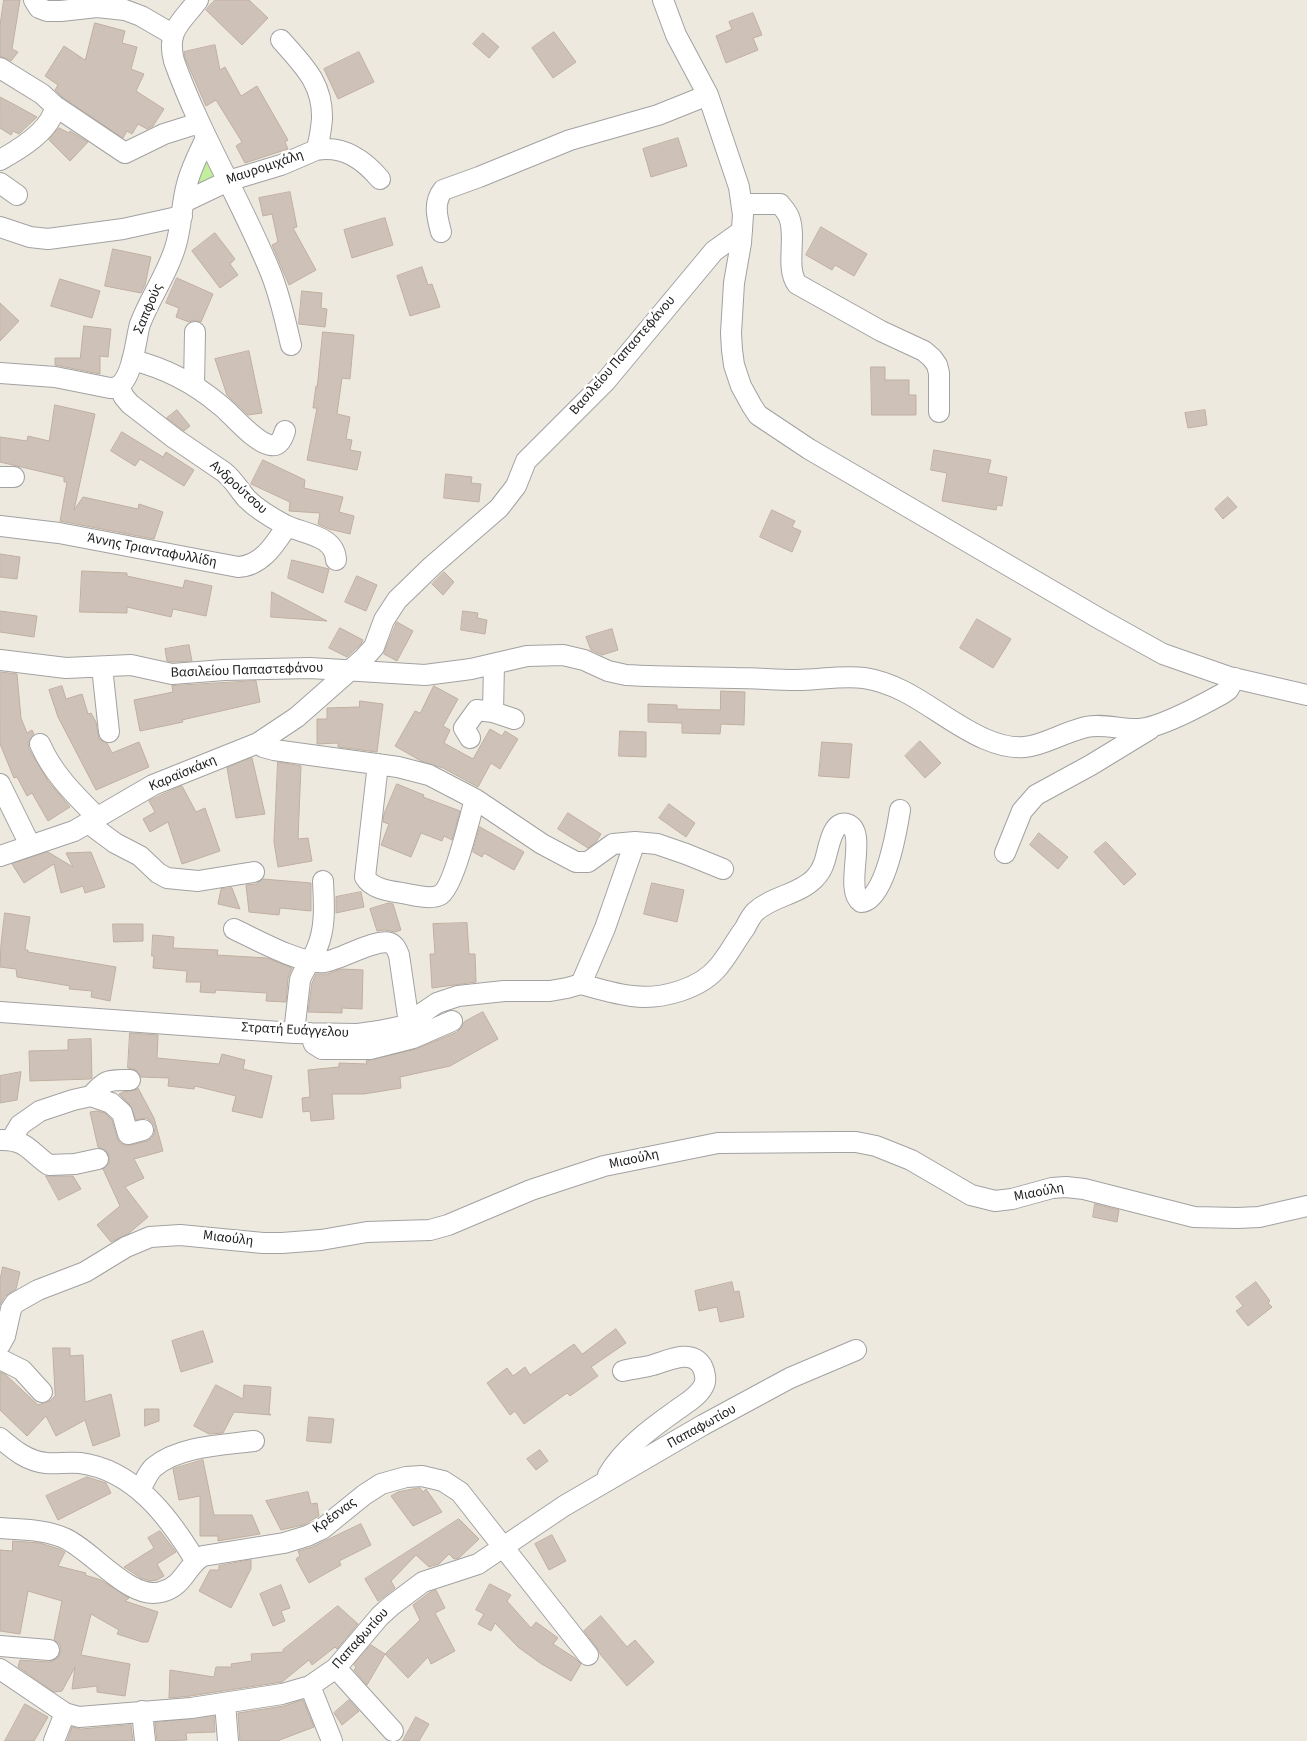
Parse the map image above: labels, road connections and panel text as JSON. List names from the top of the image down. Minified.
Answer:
{"streets":{"street":["Μαυρομιχάλη","Σαπφούς","Βασιλείου Παπαστεφάνου","Ανδρούτσου","Άννης Τριανταφυλλίδη","Καραϊσκάκη","Στρατή Ευάγγελου","Μιαούλη","Παπαφωτίου","Κρέσνας"]},"crossings":[["Μαυρομιχάλη","Σαπφούς"],["Βασιλείου Παπαστεφάνου","Καραϊσκάκη"],["Ανδρούτσου","Άννης Τριανταφυλλίδη"],["Παπαφωτίου","Κρέσνας"]]}
